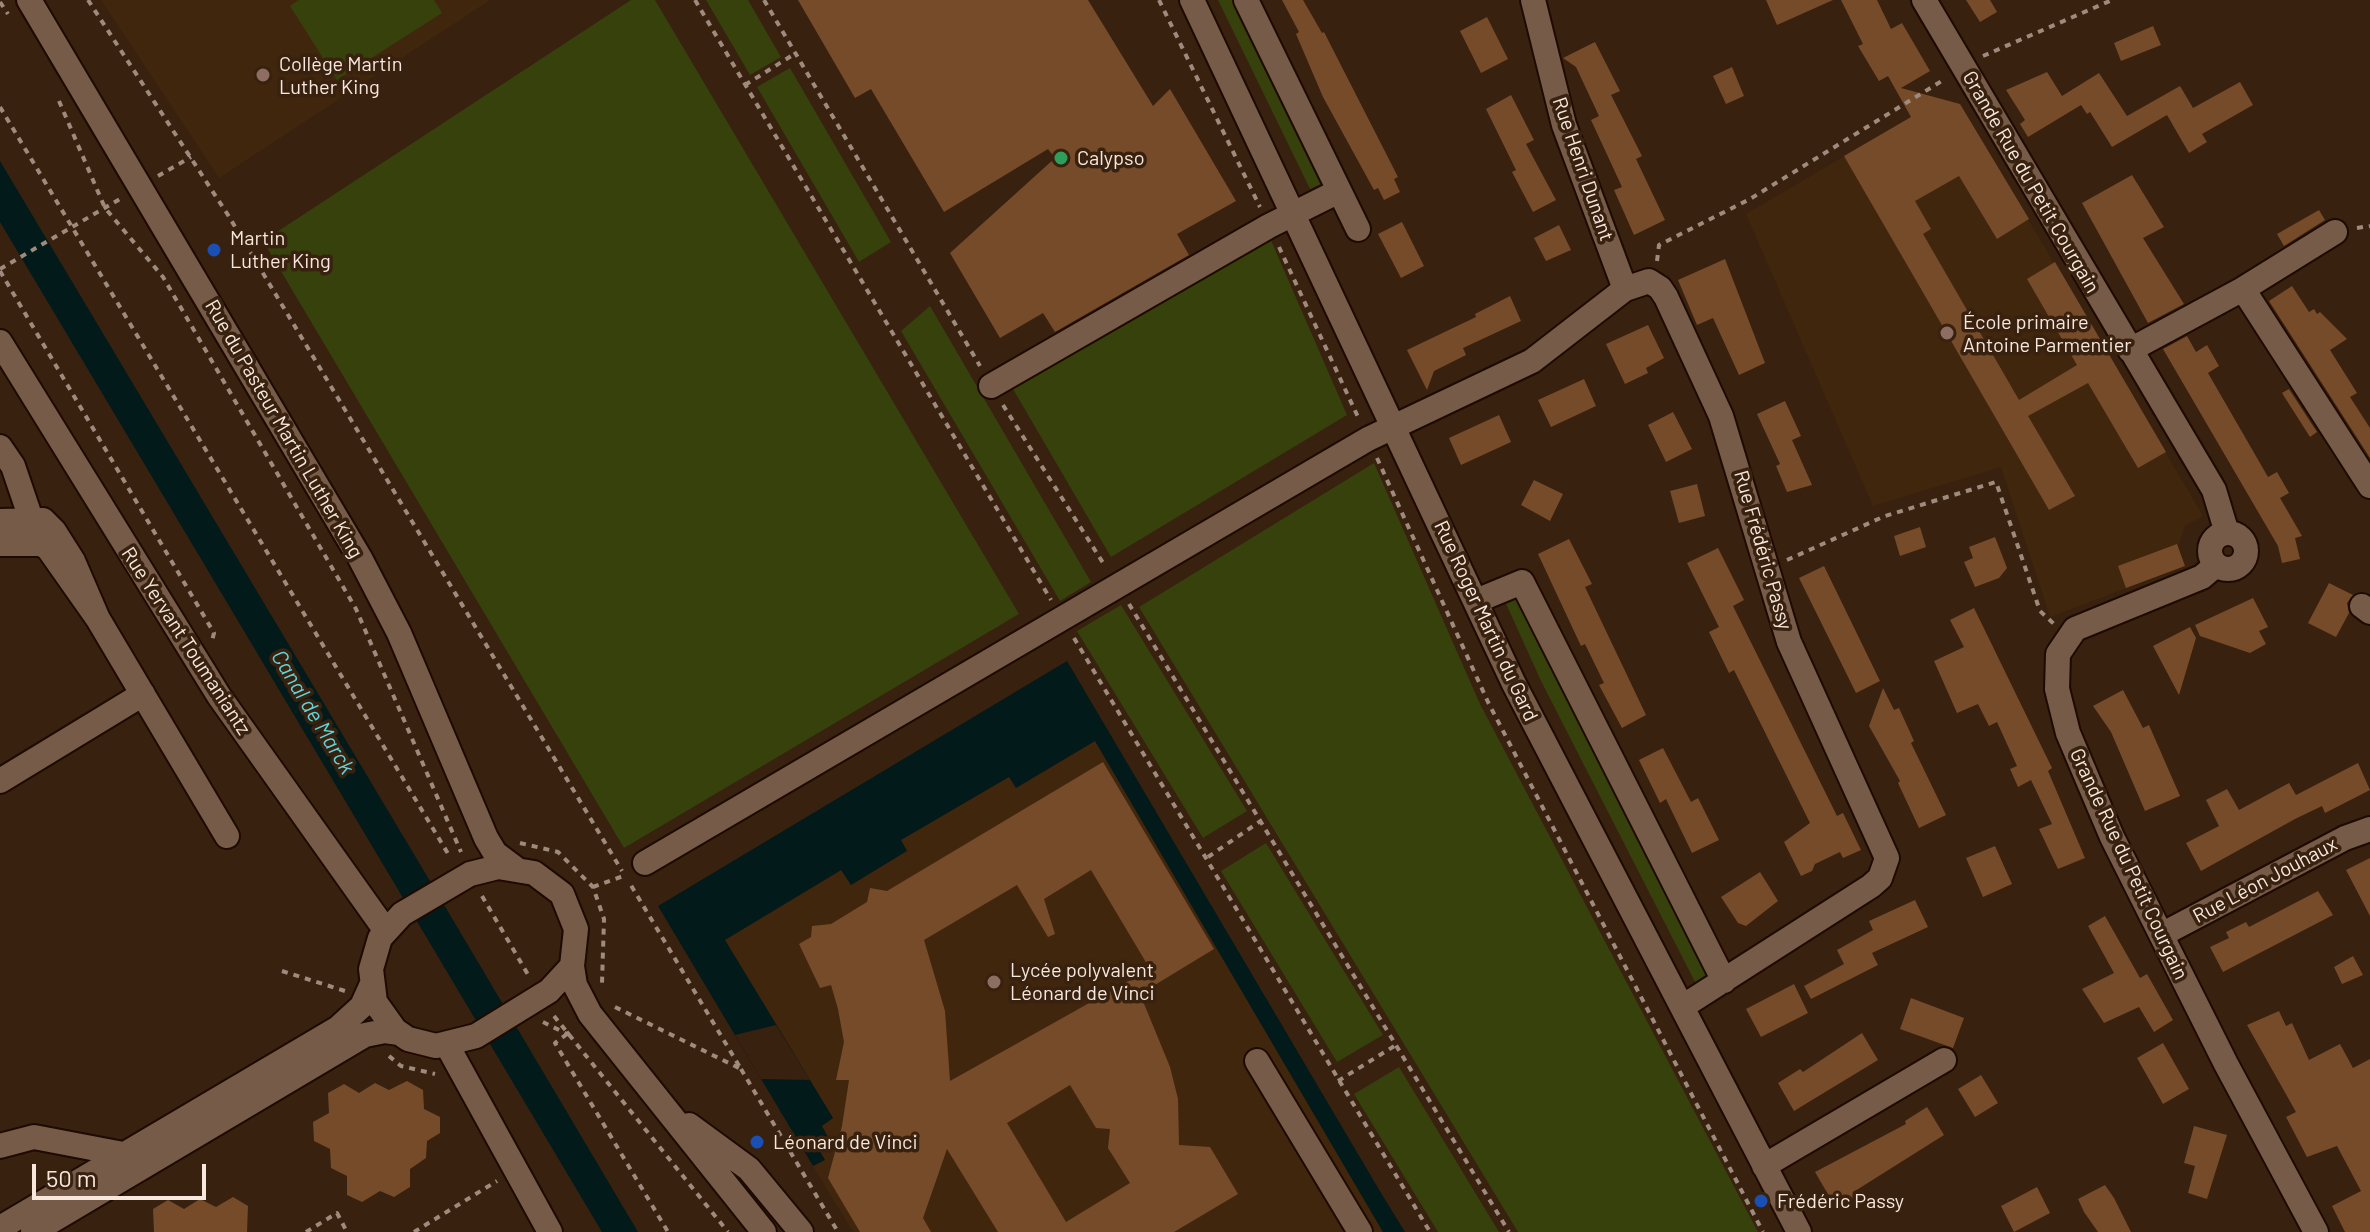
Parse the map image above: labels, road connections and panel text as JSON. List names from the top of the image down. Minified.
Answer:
{"streets":{"street":["Rue Henri Dunant","Grande Rue du Petit Courgain","Rue du Pasteur Martin Luther King","Rue Frédéric Passy","Rue Roger Martin du Gard","Rue Yervant Toumaniantz","Rue Léon Jouhaux"]},"crossings":[["Grande Rue du Petit Courgain","Rue Léon Jouhaux"],["Rue Frédéric Passy","Rue Roger Martin du Gard"]],"water":["Canal de Marck"],"places":["Collège Martin Luther King","Calypso","Martin Luther King","École primaire Antoine Parmentier","Lycée polyvalent Léonard de Vinci","Léonard de Vinci","Frédéric Passy"],"scale_bar":"50 m"}
